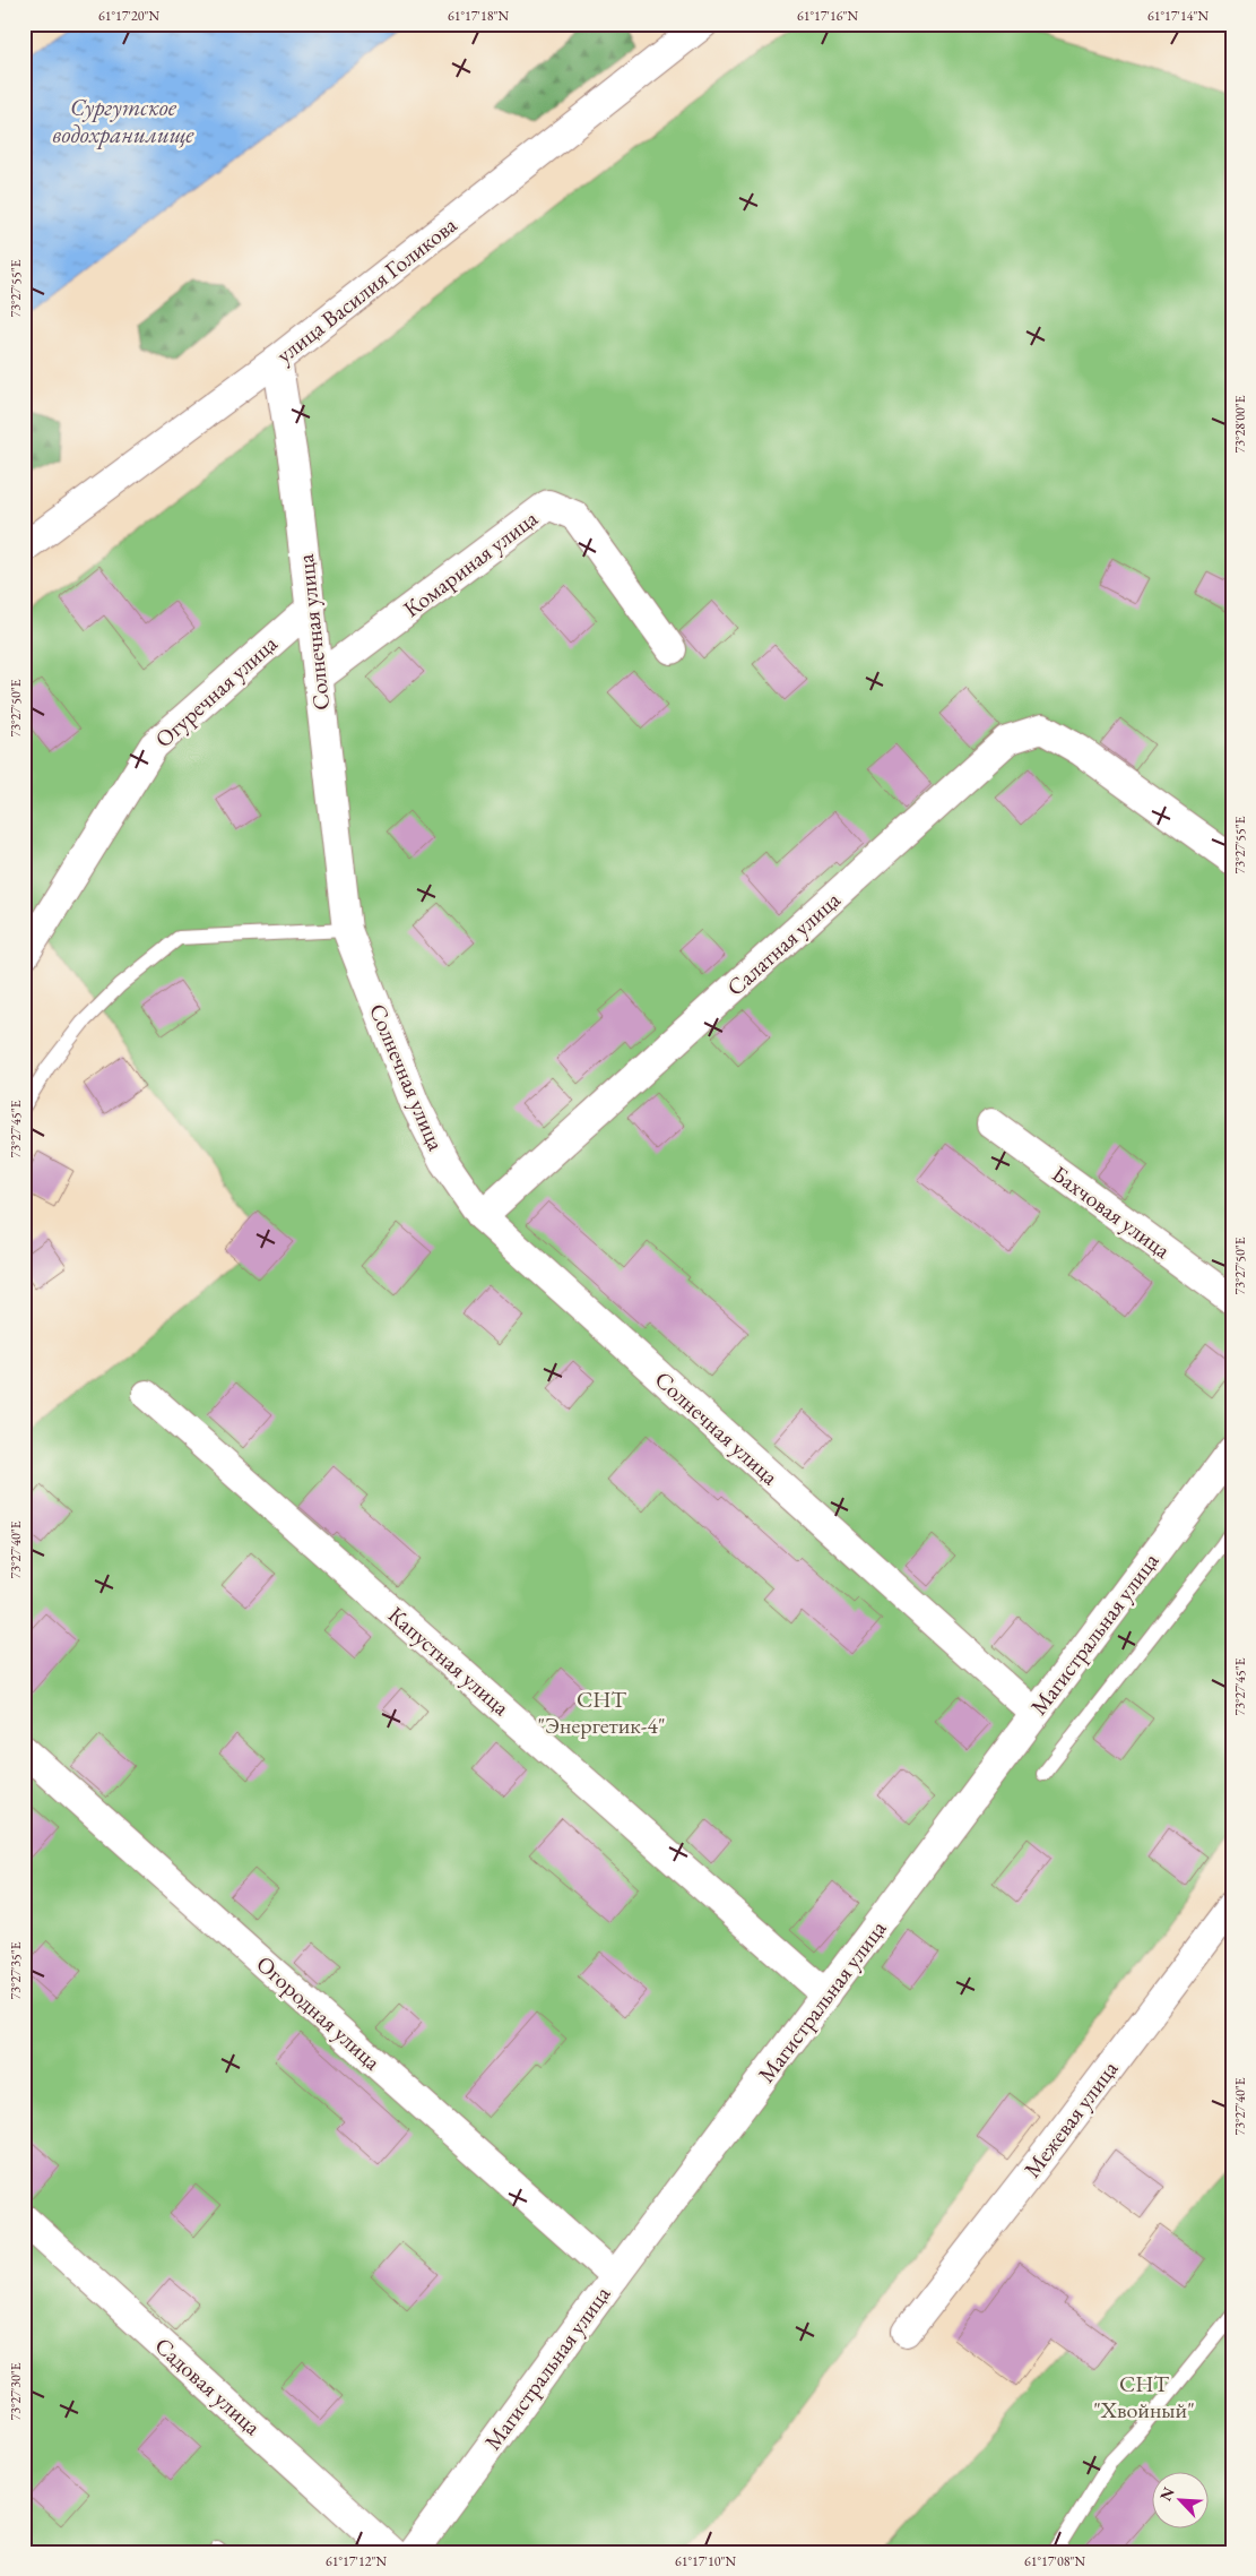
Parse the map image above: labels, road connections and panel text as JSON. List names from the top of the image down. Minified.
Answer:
{"streets":{"street":["улица Василия Голикова","Комариная улица","Солнечная улица","Огуречная улица","Салатная улица","Бахчовая улица","Магистральная улица","Капустная улица","Огородная улица","Межевая улица","Садовая улица"]},"crossings":[["улица Василия Голикова","Солнечная улица"],["Комариная улица","Солнечная улица"],["Солнечная улица","Огуречная улица"],["Солнечная улица","Салатная улица"],["Солнечная улица","Магистральная улица"],["Магистральная улица","Капустная улица"],["Магистральная улица","Огородная улица"]],"water":["Сургутское водохранилище"],"parks":["СНТ \"Энергетик-4\"","СНТ \"Хвойный\""],"north":"top left","coordinates":["61°17'20\"N","61°17'18\"N","61°17'16\"N","61°17'14\"N","73°27'55\"E","73°28'00\"E","73°27'50\"E","73°27'45\"E","73°27'40\"E","73°27'35\"E","73°27'30\"E","61°17'12\"N","61°17'10\"N","61°17'08\"N"]}
